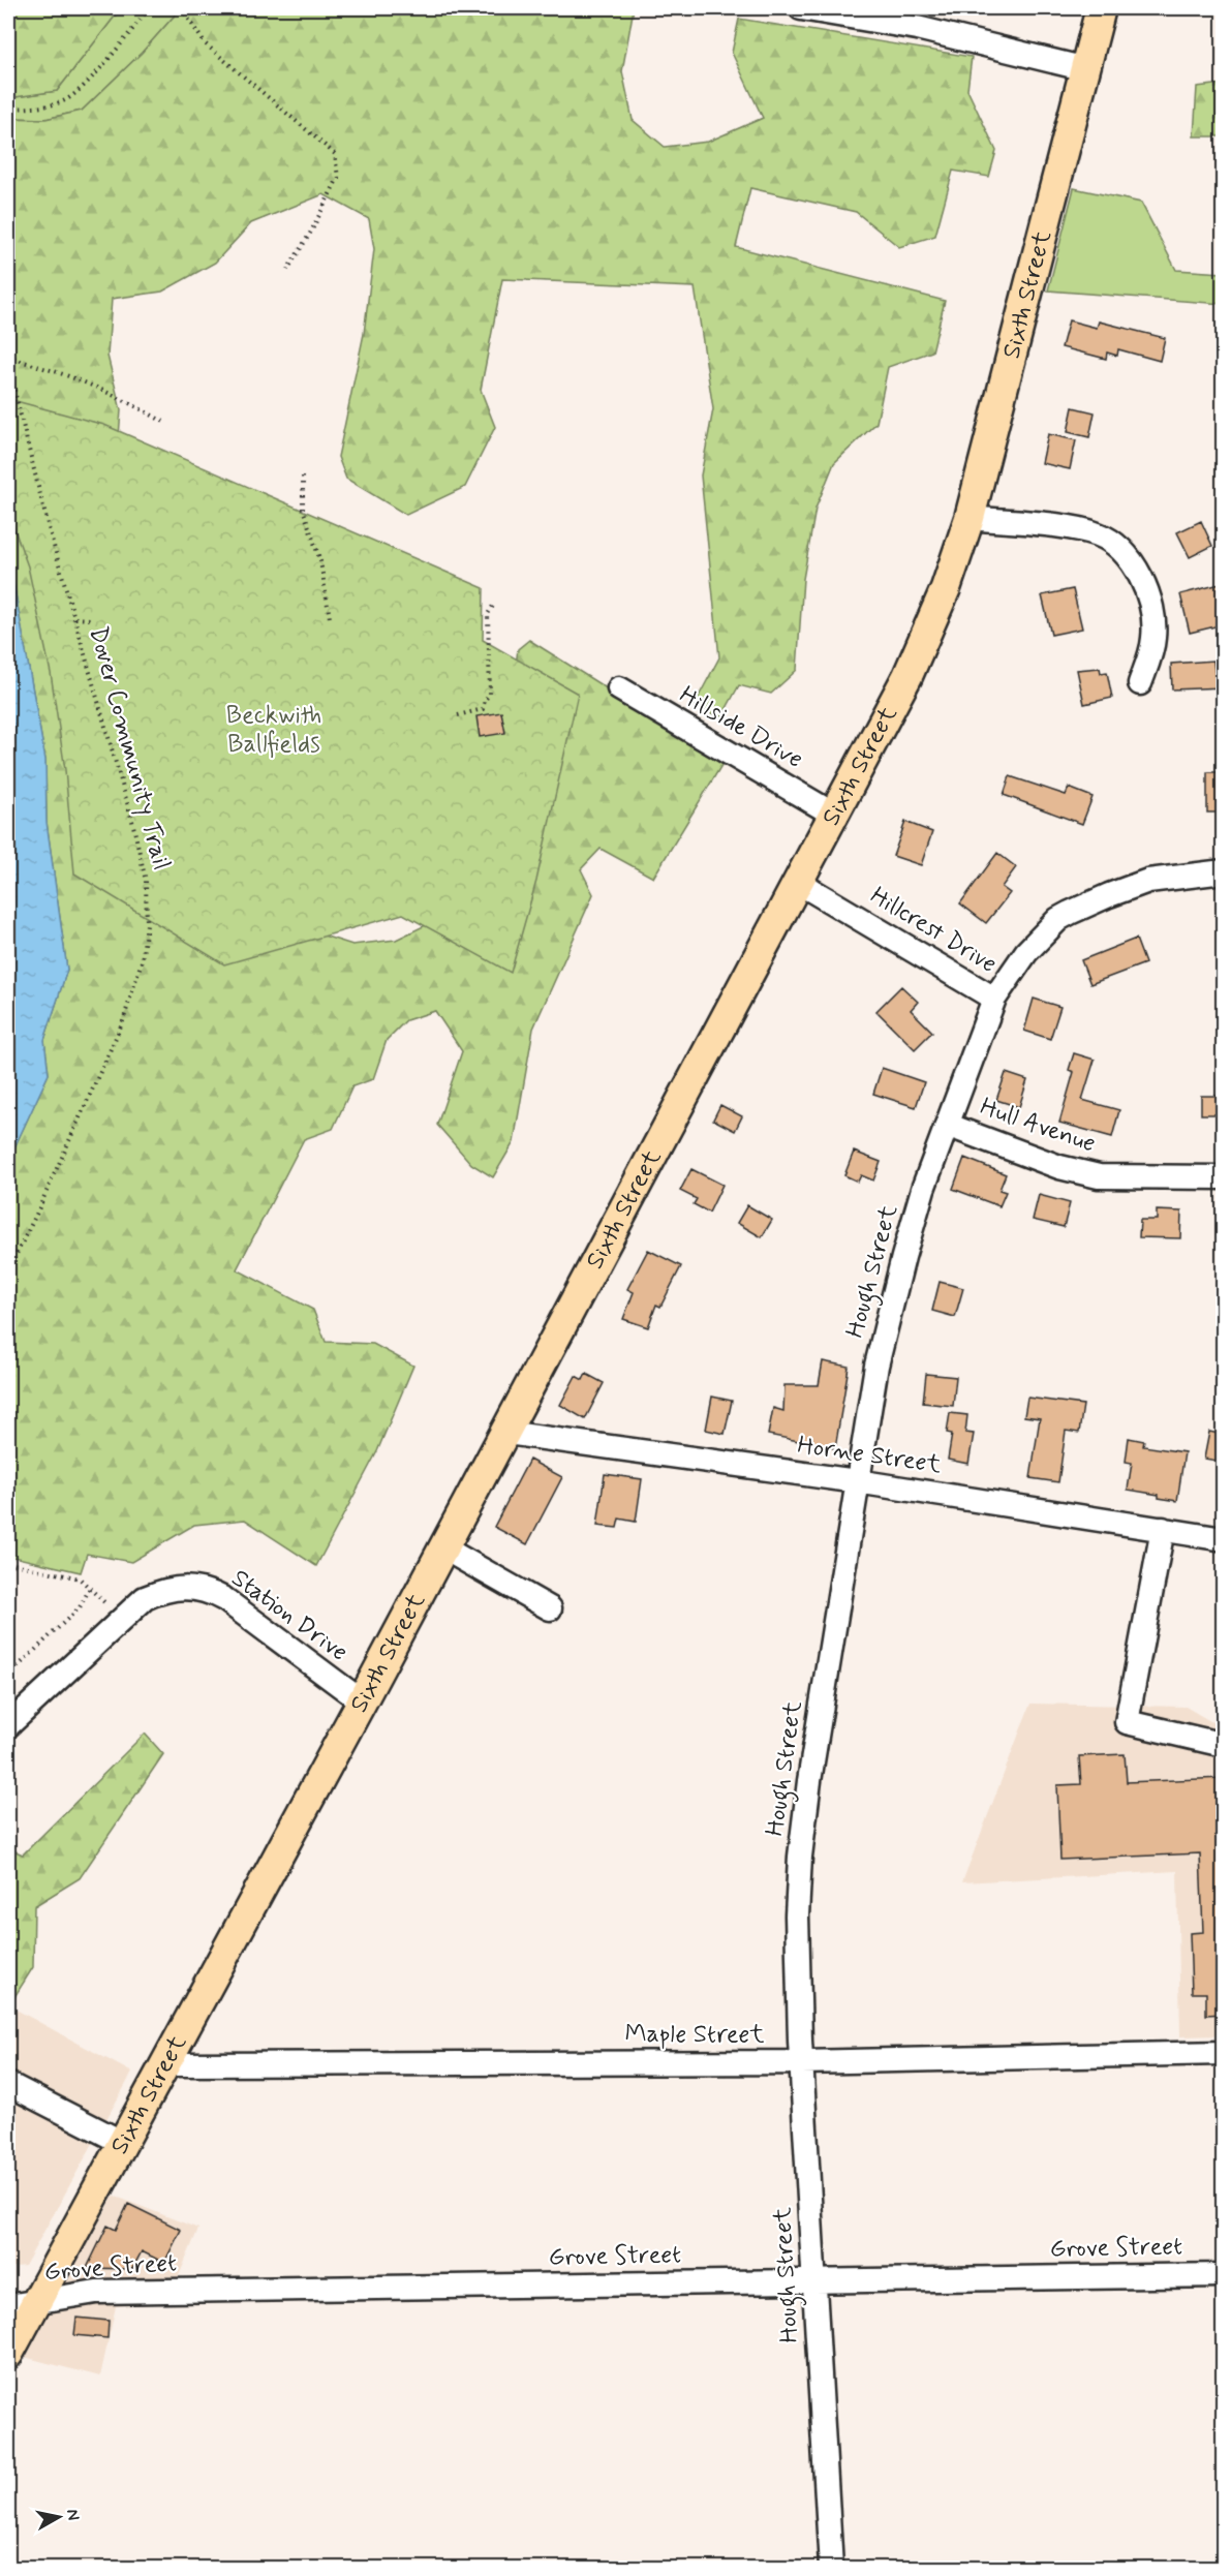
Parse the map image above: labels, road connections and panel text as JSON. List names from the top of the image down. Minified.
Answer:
{"streets":{"main road":["Sixth Street"],"street":["Hillside Drive","Hillcrest Drive","Hull Avenue","Hough Street","Horne Street","Station Drive","Maple Street","Grove Street"],"path":["Dover Community Trail"]},"crossings":[["Sixth Street","Hillside Drive"],["Sixth Street","Hillcrest Drive"],["Sixth Street","Horne Street"],["Sixth Street","Station Drive"],["Sixth Street","Maple Street"],["Sixth Street","Grove Street"],["Hillcrest Drive","Hough Street"],["Hull Avenue","Hough Street"],["Hough Street","Horne Street"],["Hough Street","Maple Street"],["Hough Street","Grove Street"]],"parks":["Beckwith Ballfields"],"north":"right"}
